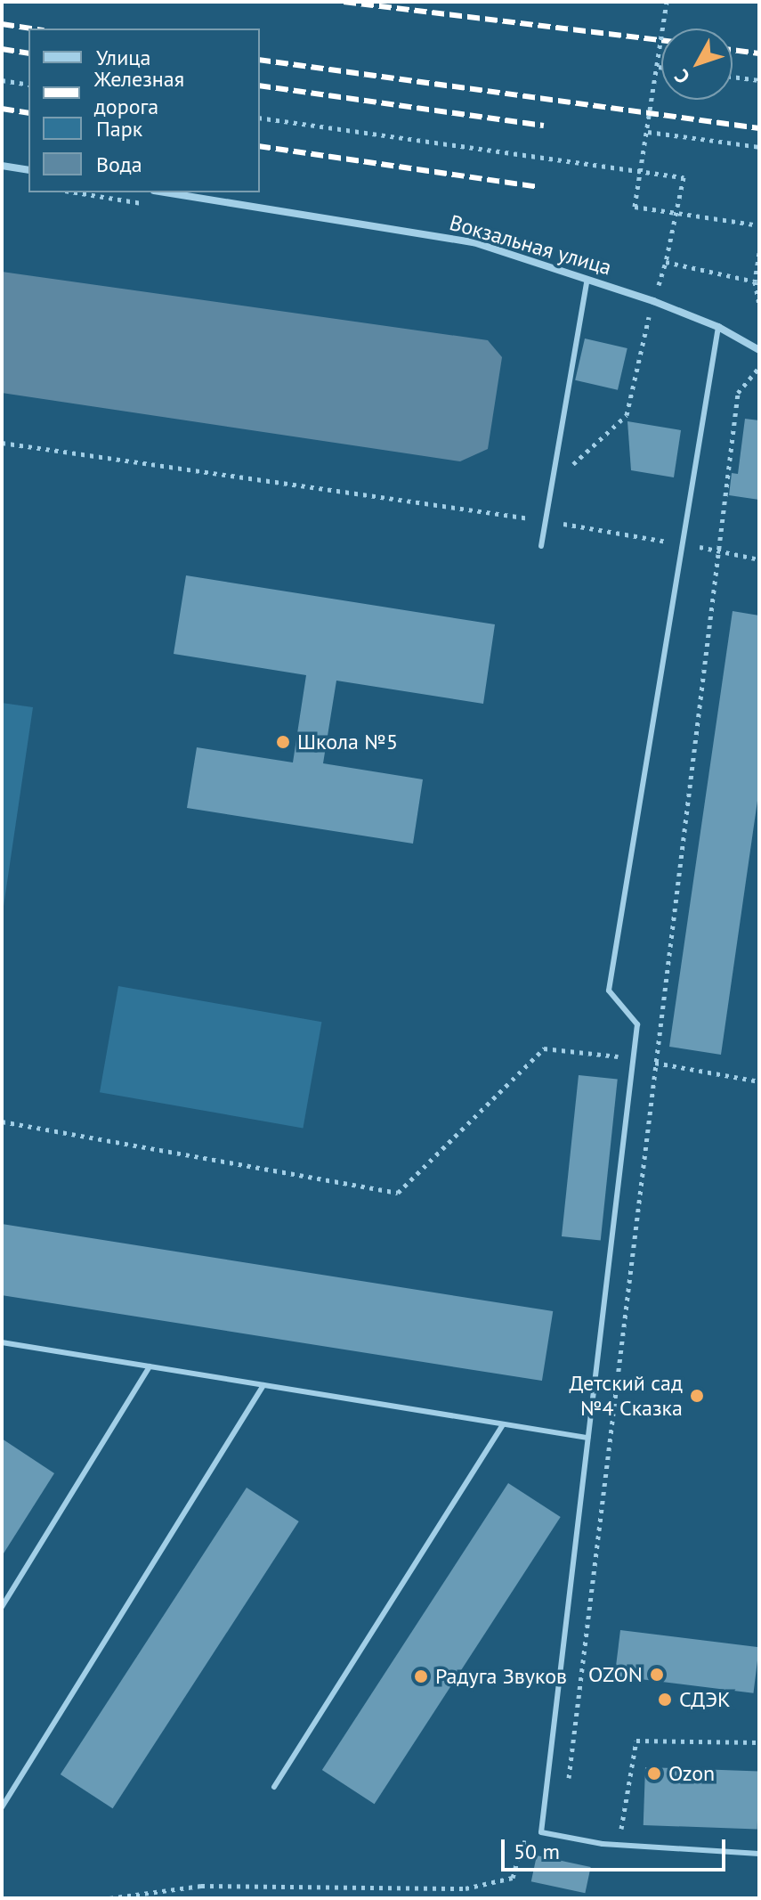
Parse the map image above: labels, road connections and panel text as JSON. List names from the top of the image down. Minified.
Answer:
{"streets":{"street":["Вокзальная улица"]},"places":["Школа №5","Детский сад №4 Сказка","OZON","Радуга Звуков","СДЭК","Ozon"],"legend":["Улица","Железная дорога","Парк","Вода"],"scale_bar":"50 m","north":"bottom left"}
